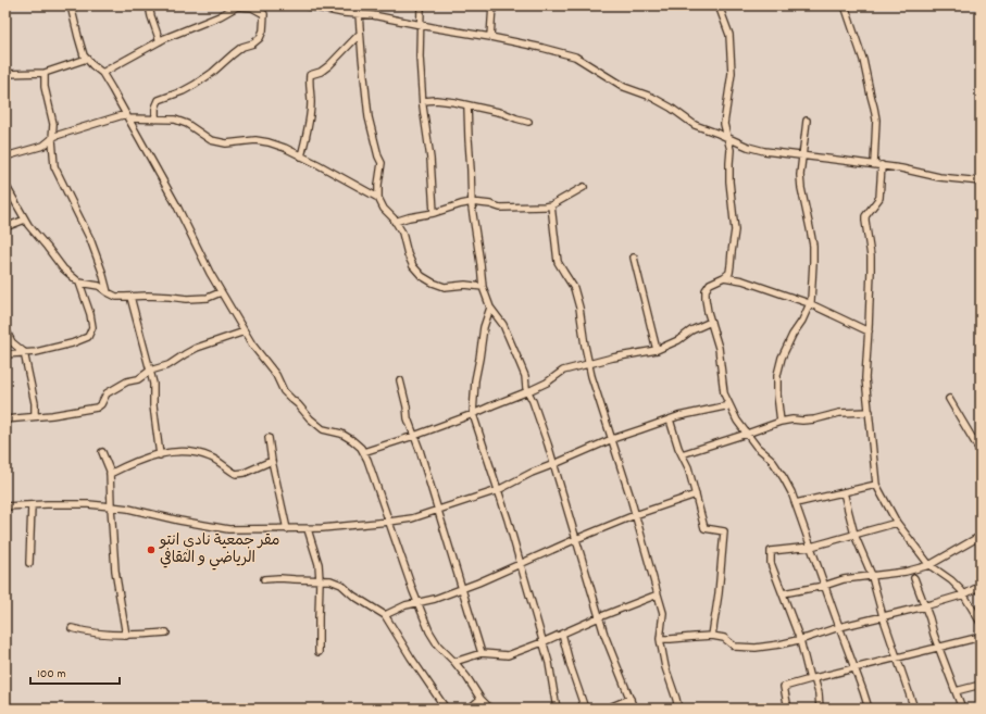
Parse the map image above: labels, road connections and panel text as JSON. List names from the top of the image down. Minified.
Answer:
{"places":["مقر جمعية نادي انتو الرياضي و الثقافي"],"scale_bar":"100 m"}
